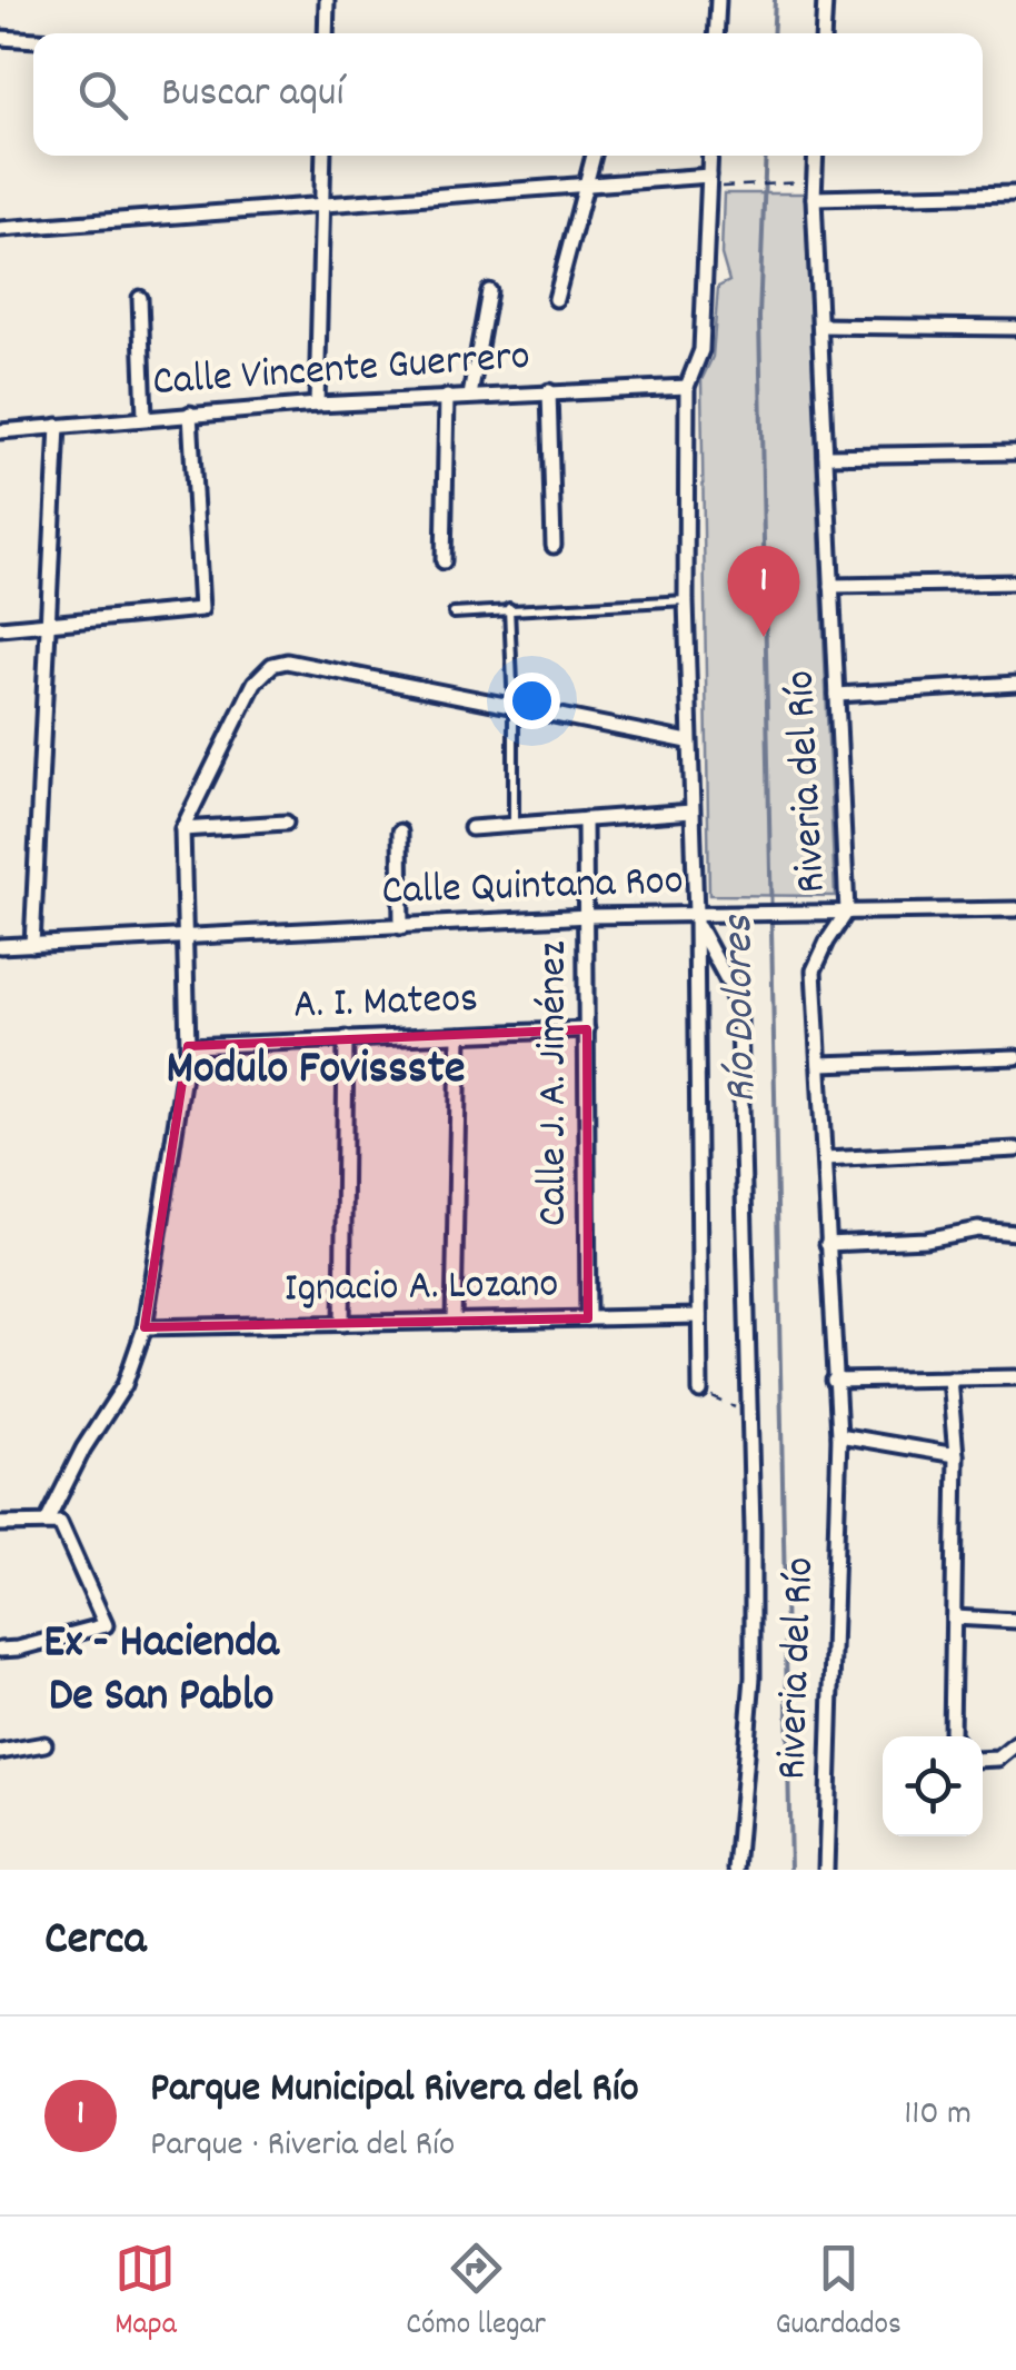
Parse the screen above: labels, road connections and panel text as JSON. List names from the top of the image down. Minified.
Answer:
{"streets":{"street":["Calle Vincente Guerrero","Riveria del Río","Calle Quintana Roo","A. I. Mateos","Calle J. A. Jiménez","Ignacio A. Lozano"]},"crossings":[["Calle Vincente Guerrero","Riveria del Río"],["Riveria del Río","Calle Quintana Roo"],["Riveria del Río","Ignacio A. Lozano"],["Calle Quintana Roo","Calle J. A. Jiménez"],["A. I. Mateos","Calle J. A. Jiménez"],["Calle J. A. Jiménez","Ignacio A. Lozano"]],"districts":["Modulo Fovissste","Ex - Hacienda De San Pablo"],"water":["Río Dolores"],"page":{"search":"Buscar aquí","pins":"1","heading":"Cerca","list":[{"mark":"1","name":"Parque Municipal Rivera del Río","note":"Parque · Riveria del Río","value":"110 m"}],"nav":["Mapa","Cómo llegar","Guardados"]}}
